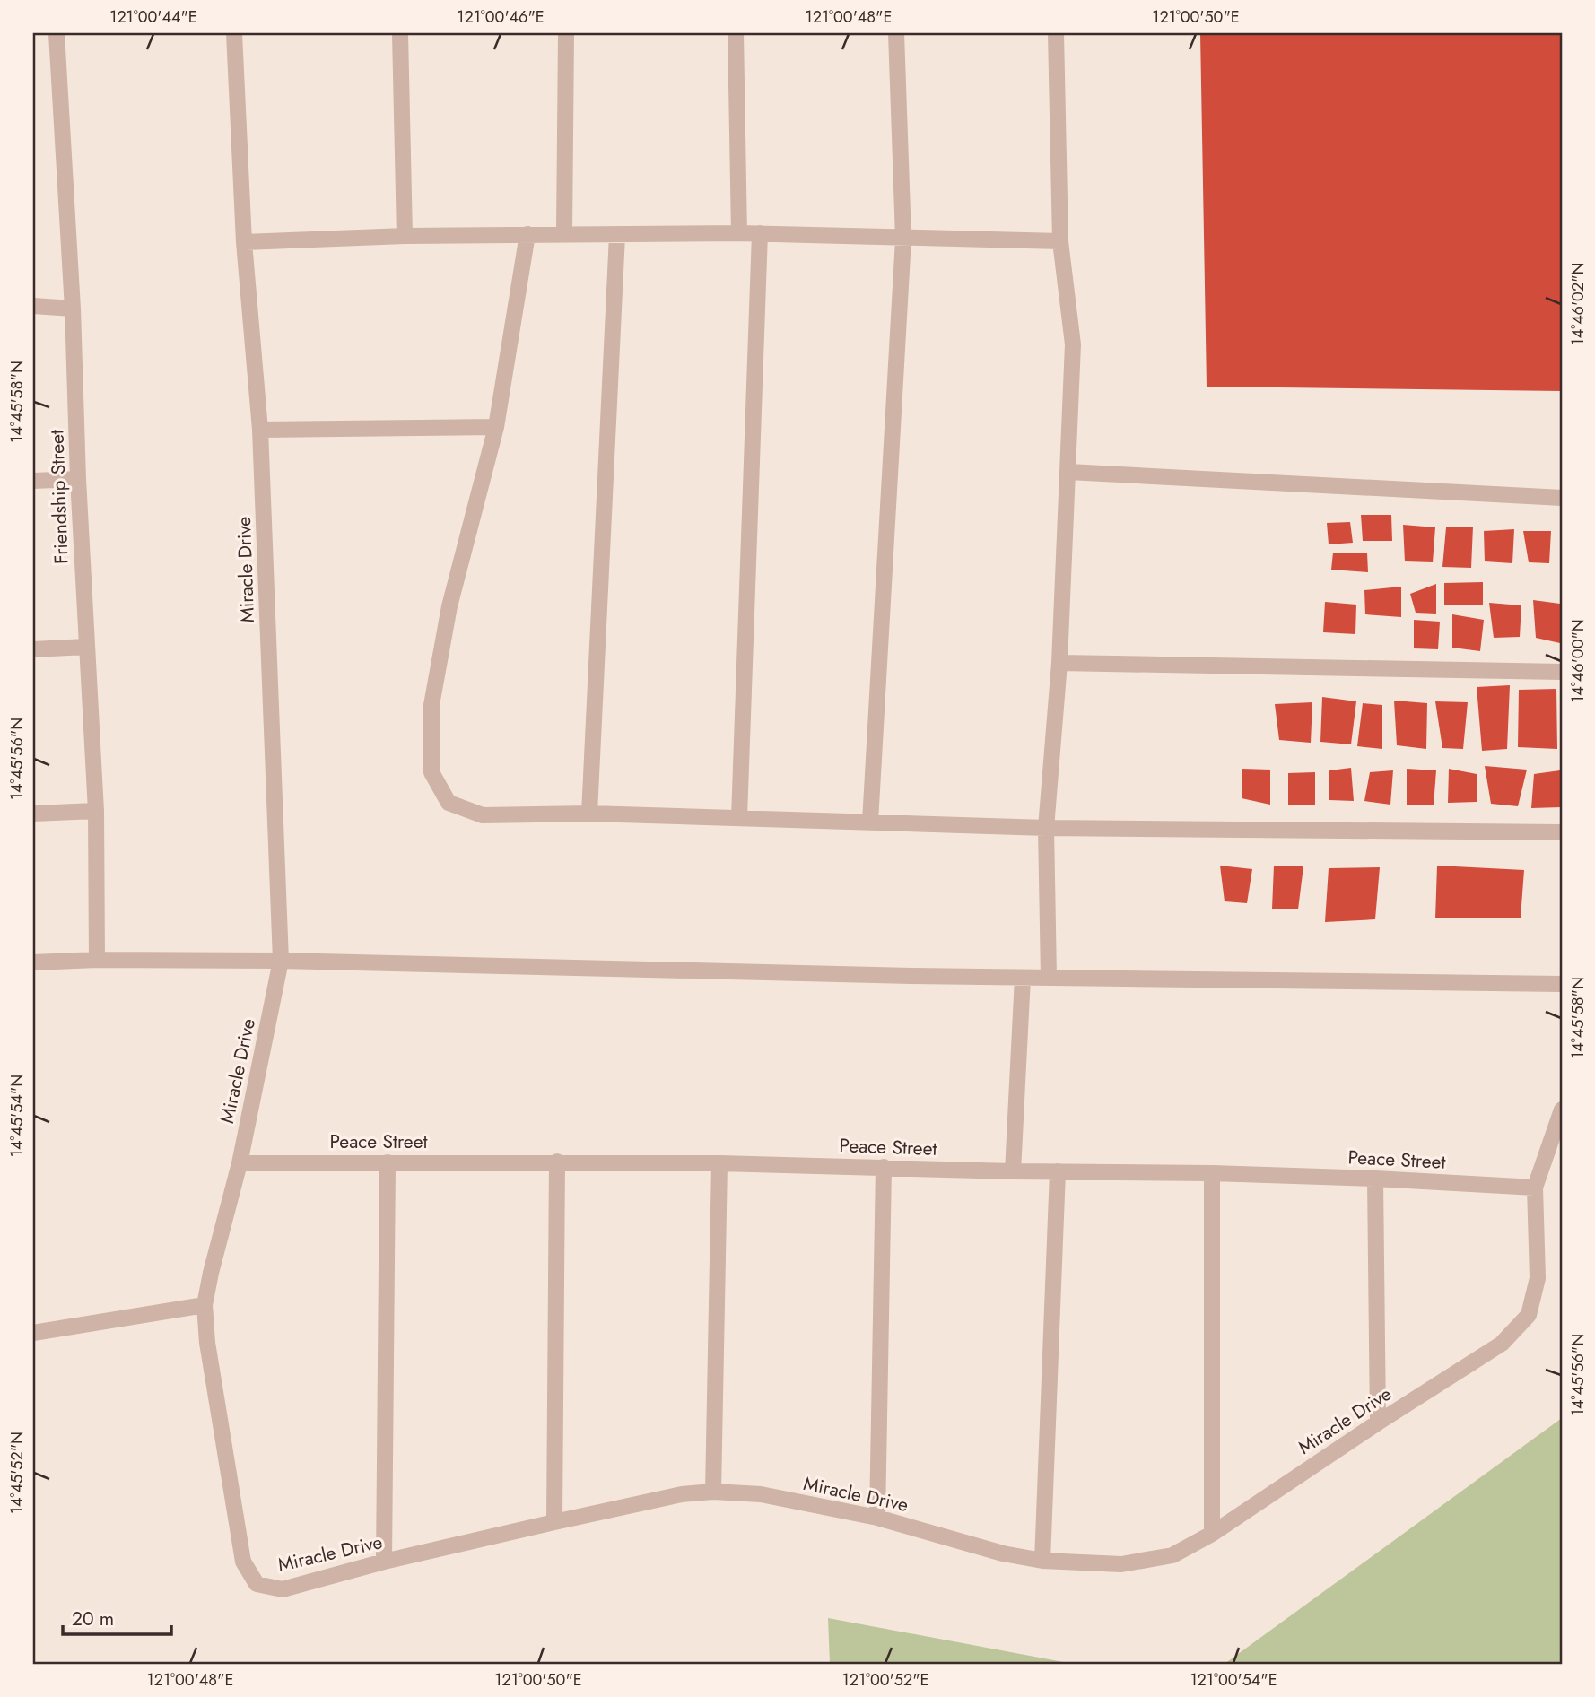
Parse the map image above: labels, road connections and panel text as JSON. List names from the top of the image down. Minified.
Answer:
{"streets":{"street":["Friendship Street","Miracle Drive","Peace Street"]},"crossings":[["Miracle Drive","Peace Street"]],"scale_bar":"20 m","coordinates":["121°00'44\"E","121°00'46\"E","121°00'48\"E","121°00'50\"E","14°46'02\"N","14°45'58\"N","14°46'00\"N","14°45'56\"N","14°45'54\"N","14°45'52\"N","121°00'52\"E","121°00'54\"E"]}
